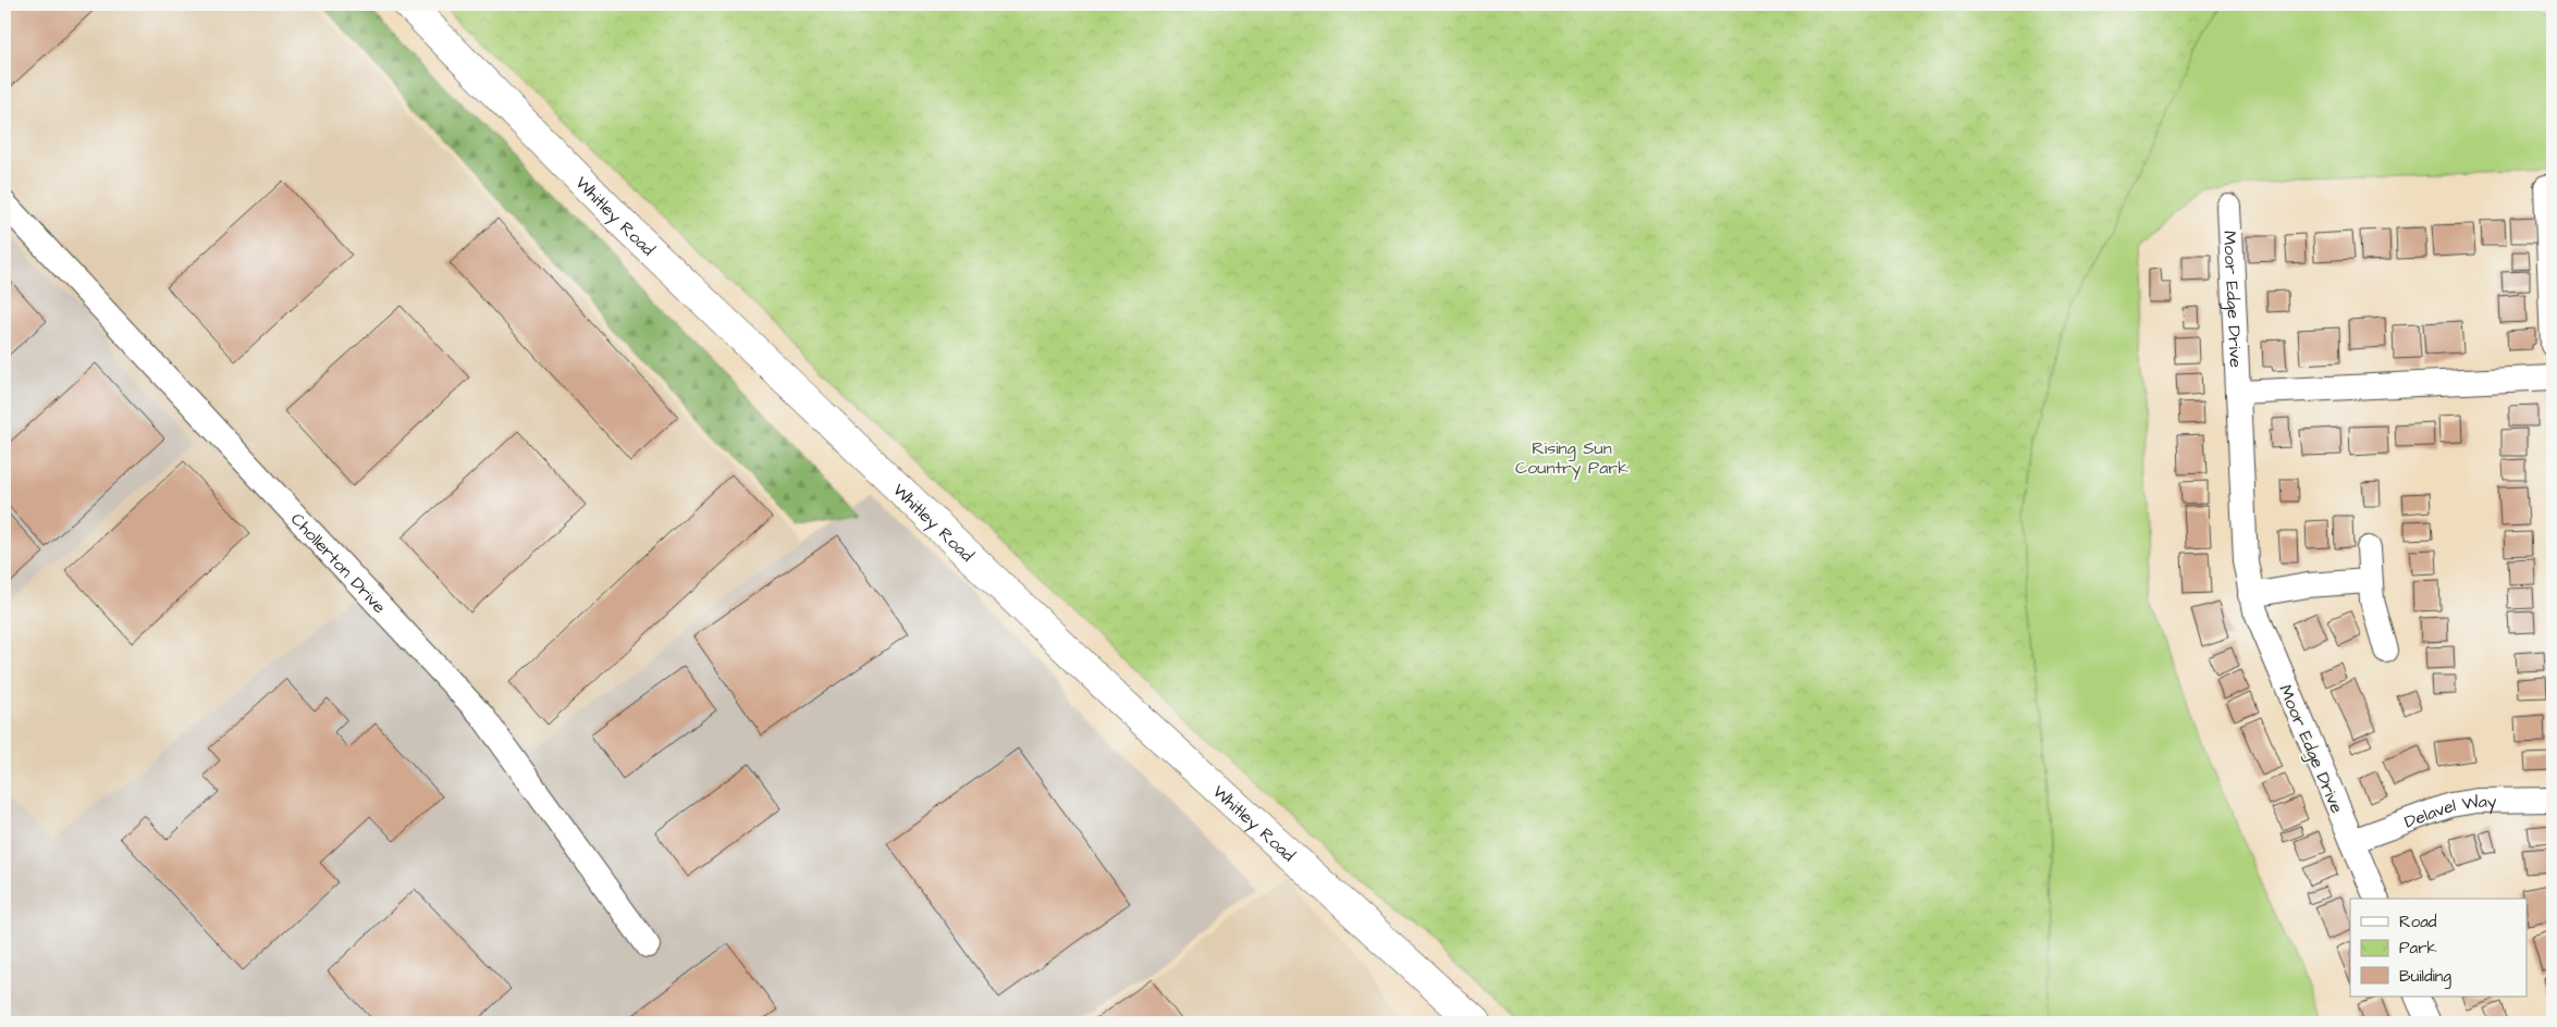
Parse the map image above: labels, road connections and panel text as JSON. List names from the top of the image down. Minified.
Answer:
{"streets":{"main road":["Whitley Road"],"street":["Moor Edge Drive","Chollerton Drive","Delavel Way"]},"crossings":[["Moor Edge Drive","Delavel Way"]],"parks":["Rising Sun Country Park"],"legend":["Road","Park","Building"]}
